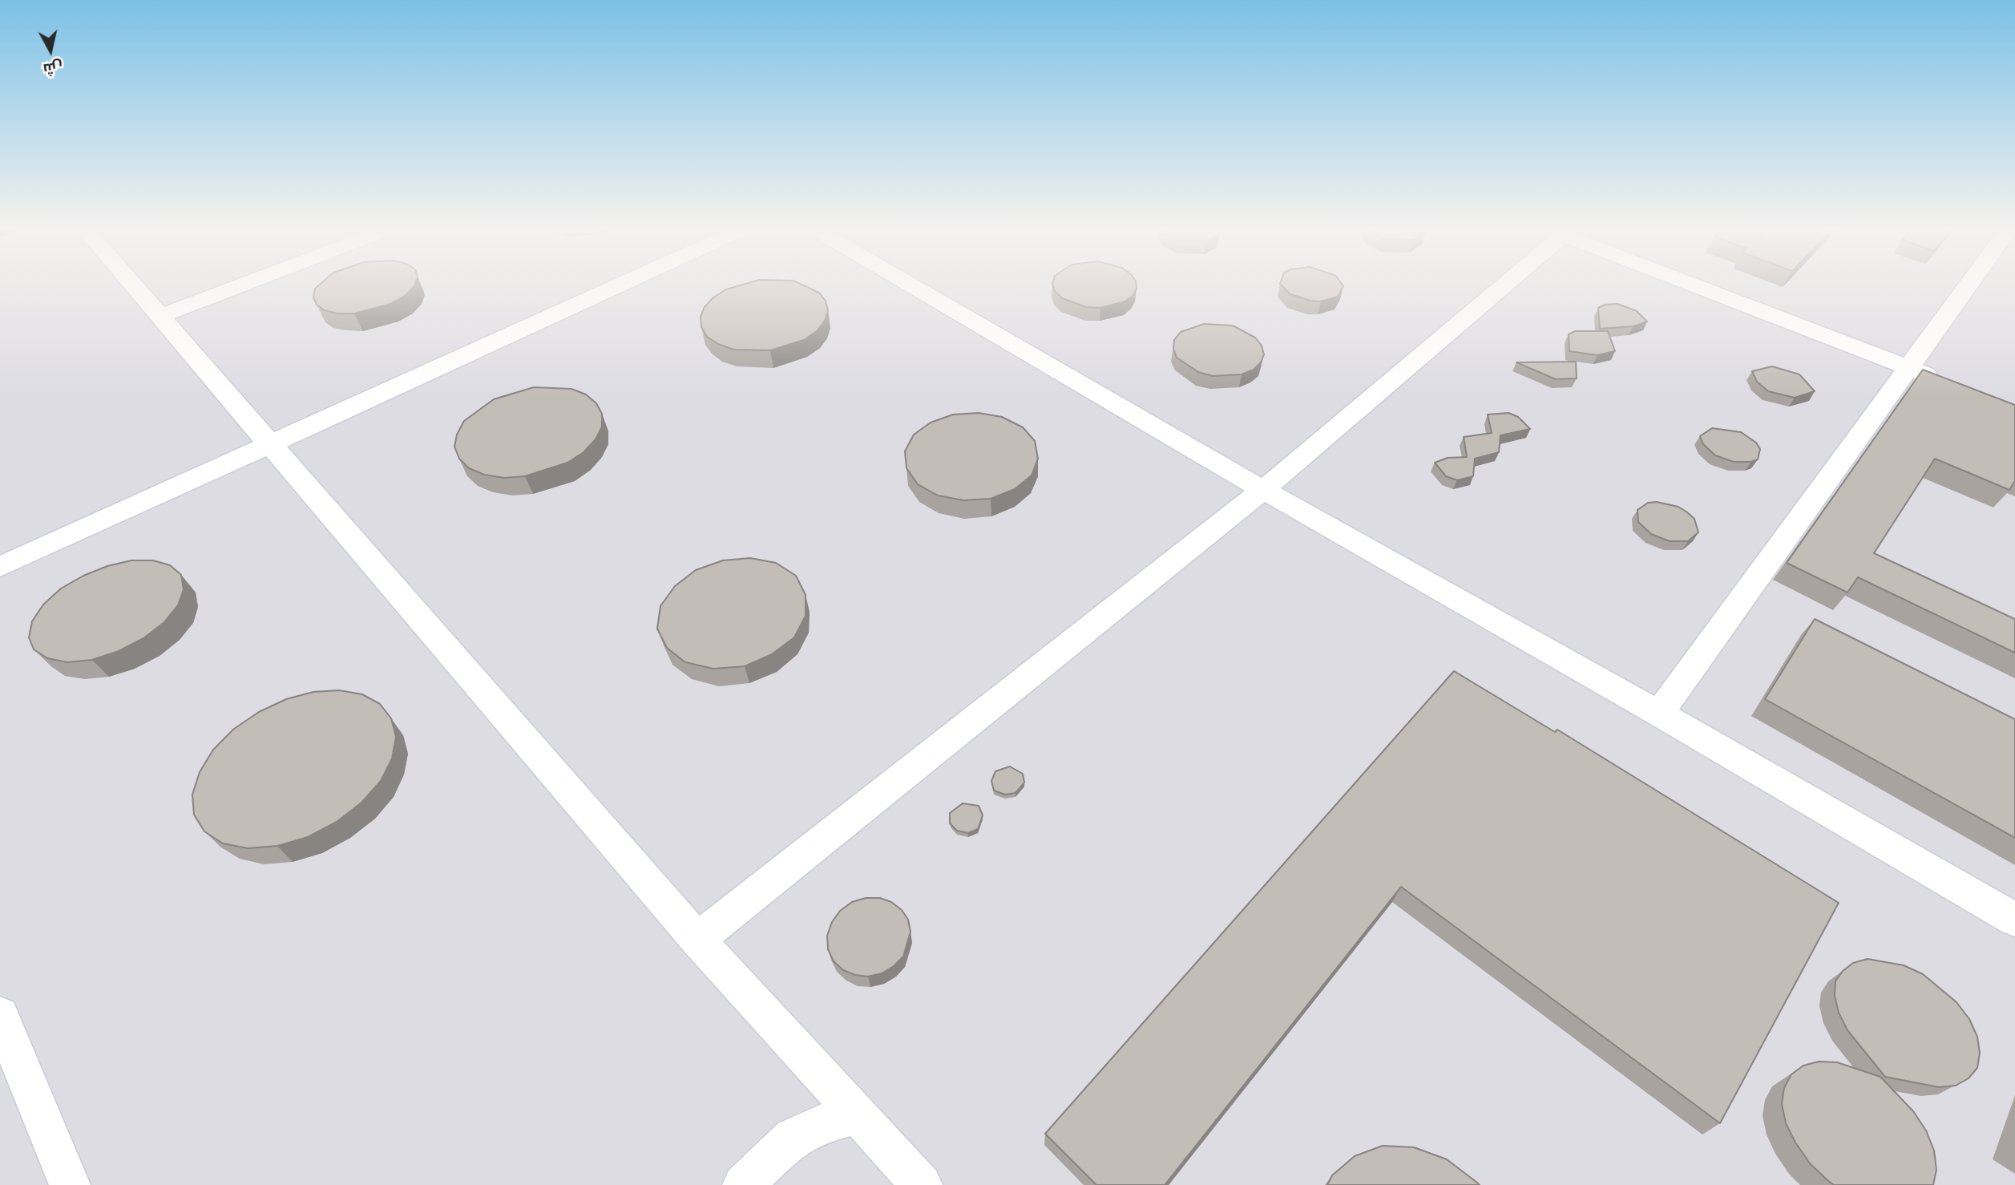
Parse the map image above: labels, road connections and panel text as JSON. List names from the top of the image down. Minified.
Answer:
{"north":"bottom"}
